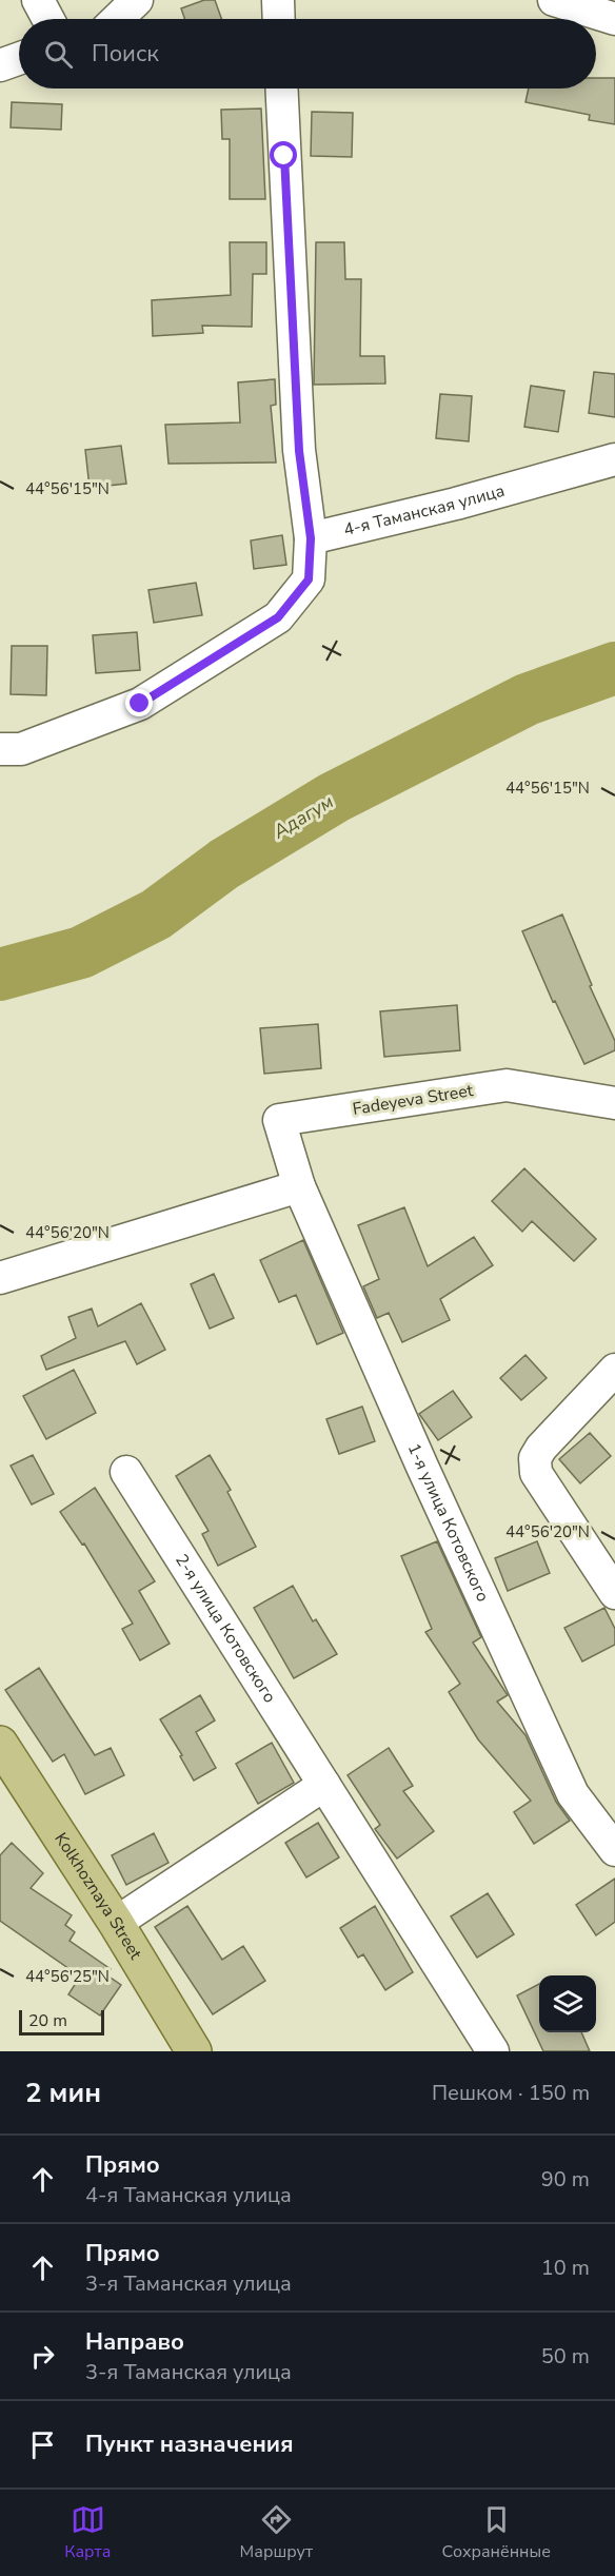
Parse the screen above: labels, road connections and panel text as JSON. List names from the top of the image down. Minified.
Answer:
{"streets":{"main road":["Kolkhoznaya Street"],"street":["4-я Таманская улица","Fadeyeva Street","1-я улица Котовского","2-я улица Котовского"]},"crossings":[["Fadeyeva Street","1-я улица Котовского"]],"water":["Адагум"],"scale_bar":"20 m","page":{"search":"Поиск","scale":"20 m","heading":["2 мин","Пешком · 150 m"],"list":[["Прямо","4-я Таманская улица","90 m"],["Прямо","3-я Таманская улица","10 m"],["Направо","3-я Таманская улица","50 m"],"Пункт назначения"],"nav":["Карта","Маршрут","Сохранённые"]},"coordinates":["44°56'15\"N","44°56'20\"N","44°56'25\"N"]}
